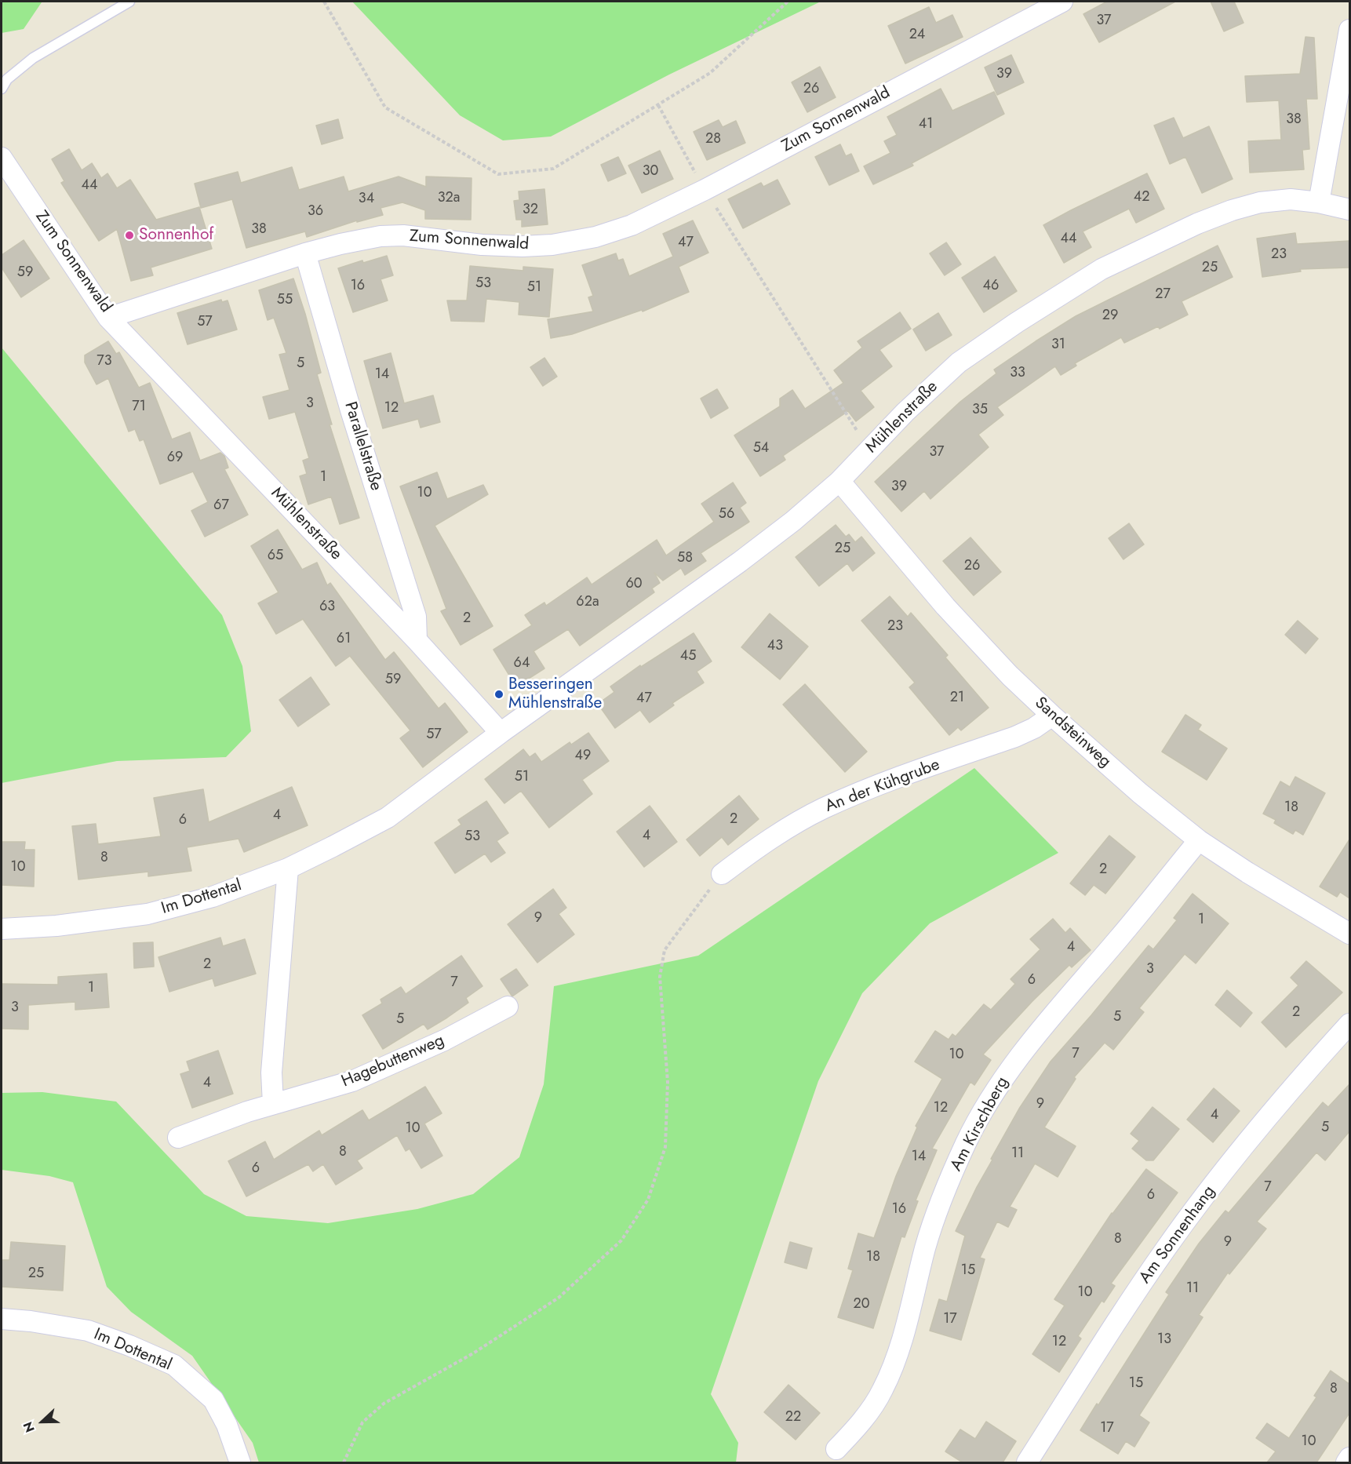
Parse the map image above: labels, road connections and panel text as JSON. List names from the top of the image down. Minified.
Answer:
{"streets":{"street":["Zum Sonnenwald","Mühlenstraße","Parallelstraße","Sandsteinweg","An der Kühgrube","Im Dottental","Hagebuttenweg","Am Kirschberg","Am Sonnenhang"]},"crossings":[["Zum Sonnenwald","Mühlenstraße"],["Zum Sonnenwald","Parallelstraße"],["Mühlenstraße","Parallelstraße"],["Mühlenstraße","Sandsteinweg"],["Mühlenstraße","Im Dottental"],["Sandsteinweg","An der Kühgrube"],["Sandsteinweg","Am Kirschberg"]],"places":["Sonnenhof","Besseringen Mühlenstraße"],"house_numbers":["37","24","39","26","38","41","28","30","44","42","32a","34","32","36","38","44","47","23","25","59","53","16","46","51","27","55","29","57","31","73","5","33","14","3","71","12","35","54","37","69","1","39","10","67","56","25","65","58","26","60","62a","63","2","23","61","43","45","64","59","21","47","57","49","51","18","4","2","6","4","53","8","10","2","9","1","4","2","3","6","7","1","3","2","5","5","7","10","4","9","12","4","5","10","8","11","14","6","7","6","16","8","9","18","15","25","11","10","20","17","13","12","15","8","22","17","10"],"north":"left"}
